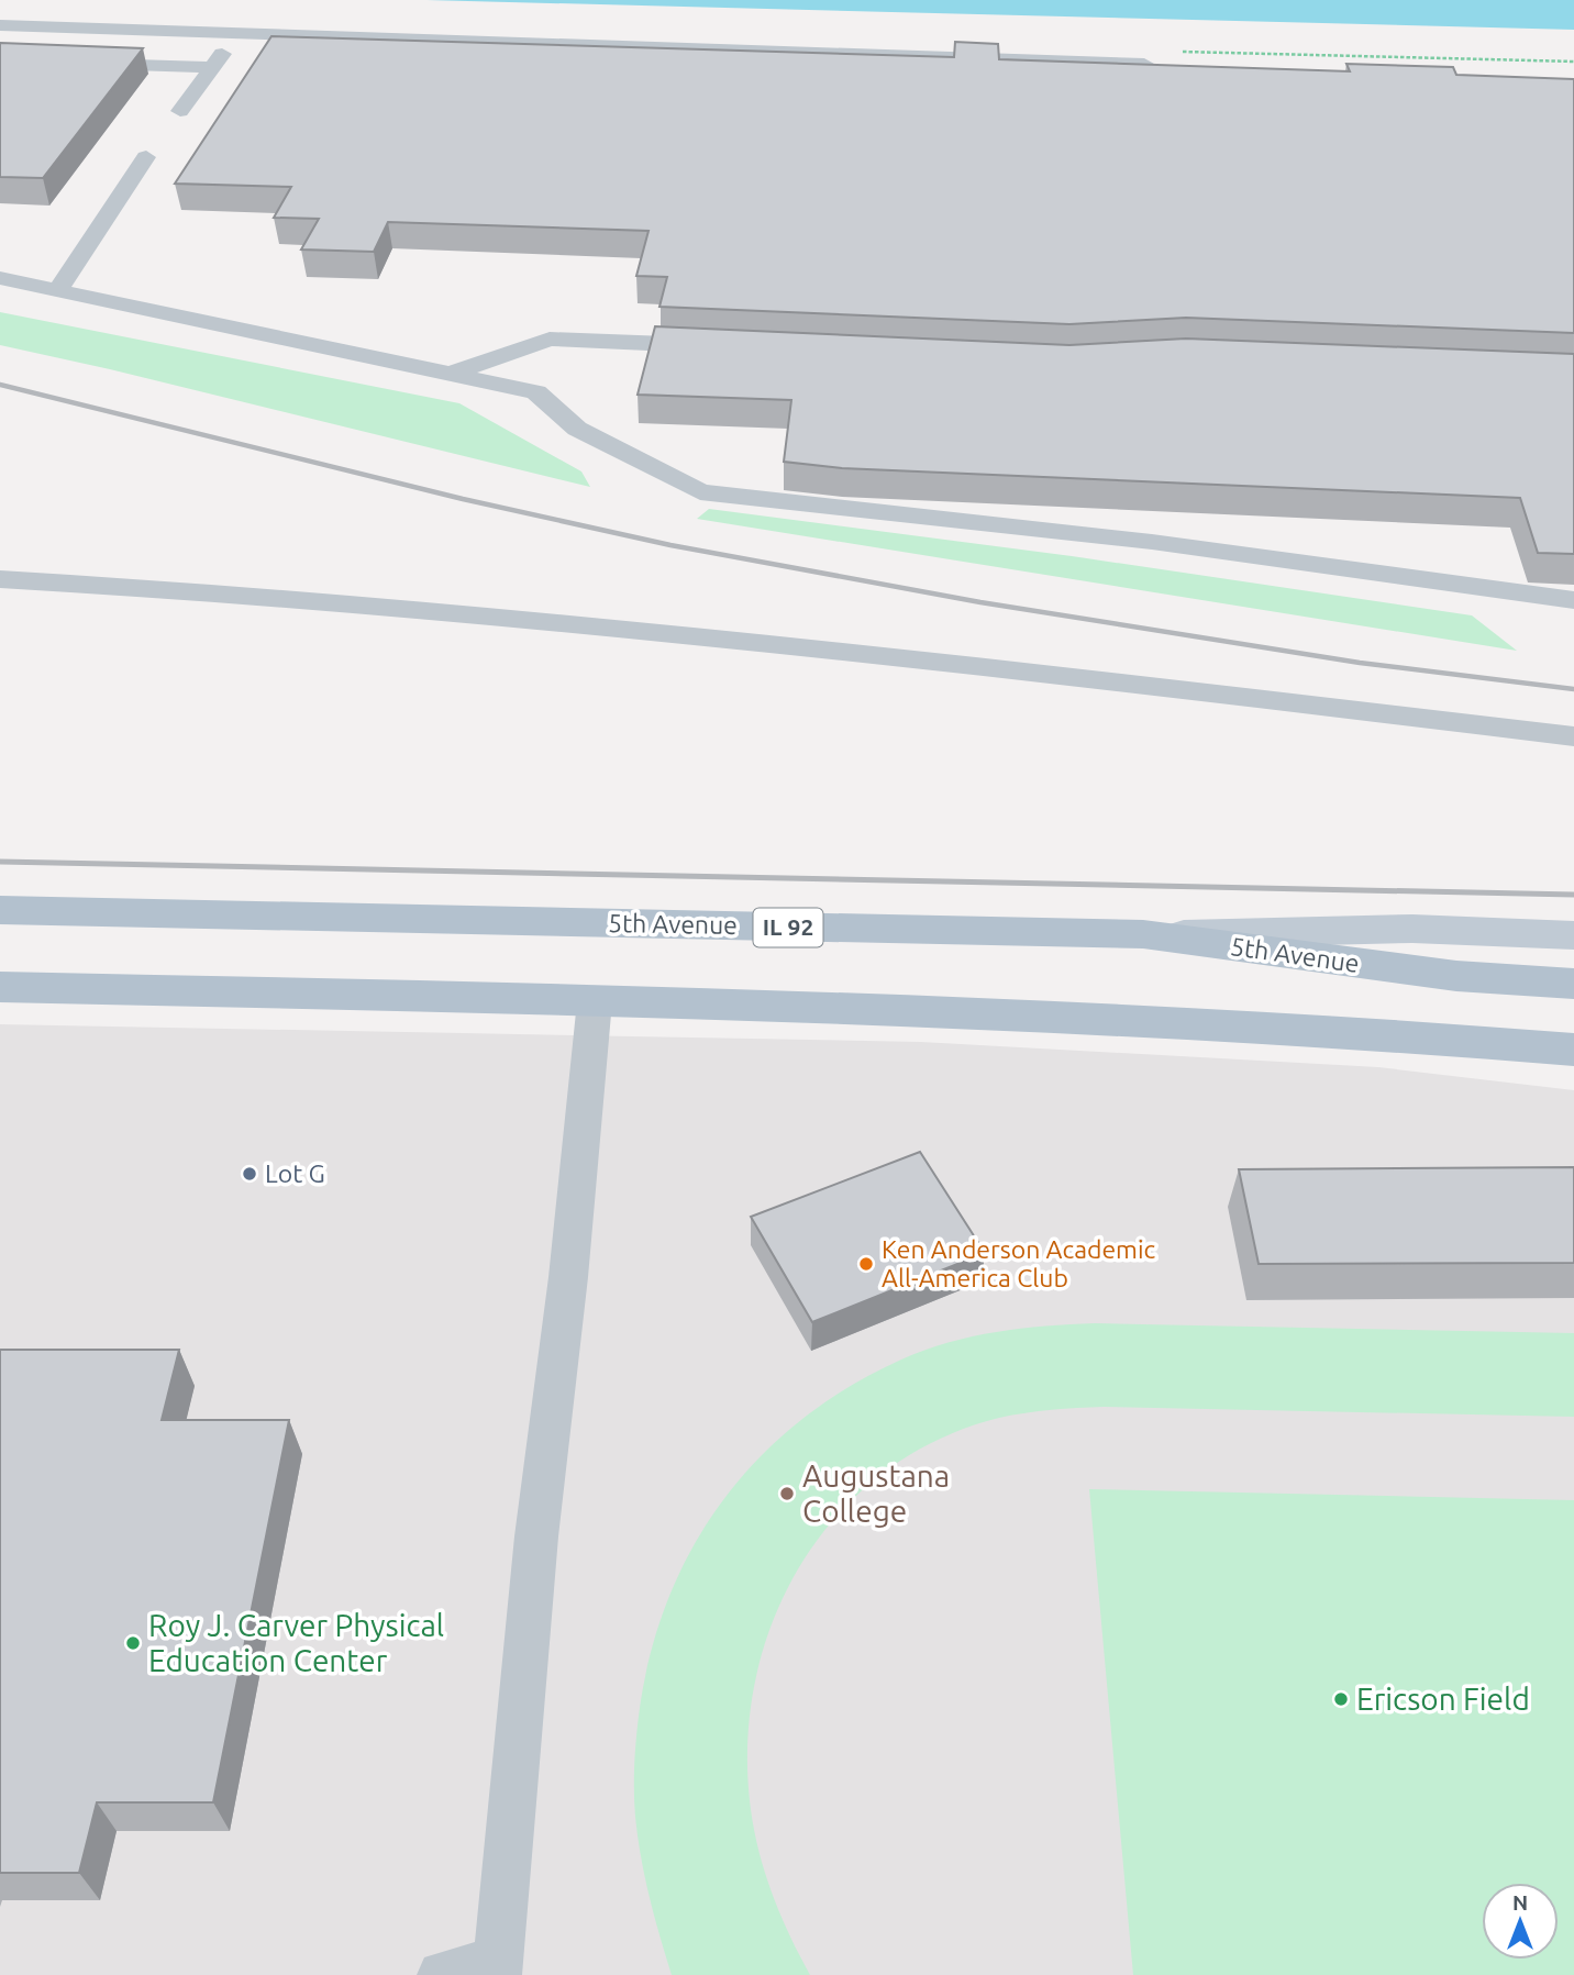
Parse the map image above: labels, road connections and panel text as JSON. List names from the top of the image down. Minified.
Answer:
{"streets":{"main road":["5th Avenue","IL 92"]},"places":["Lot G","Ken Anderson Academic All-America Club","Augustana College","Roy J. Carver Physical Education Center","Ericson Field"],"north":"top"}
